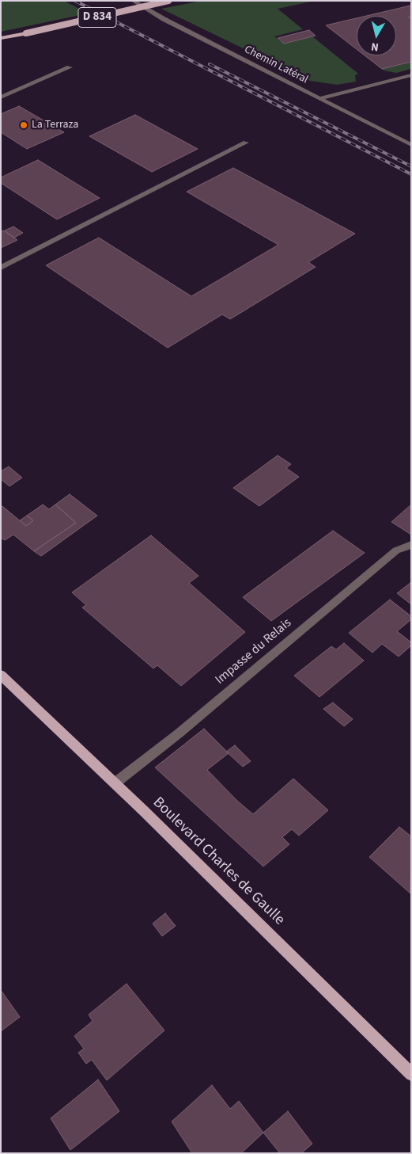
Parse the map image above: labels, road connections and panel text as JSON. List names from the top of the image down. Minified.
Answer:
{"streets":{"main road":["D 834","Boulevard Charles de Gaulle"],"street":["Chemin Latéral","Impasse du Relais"]},"crossings":[["Impasse du Relais","Boulevard Charles de Gaulle"]],"places":["La Terraza"],"north":"bottom"}
